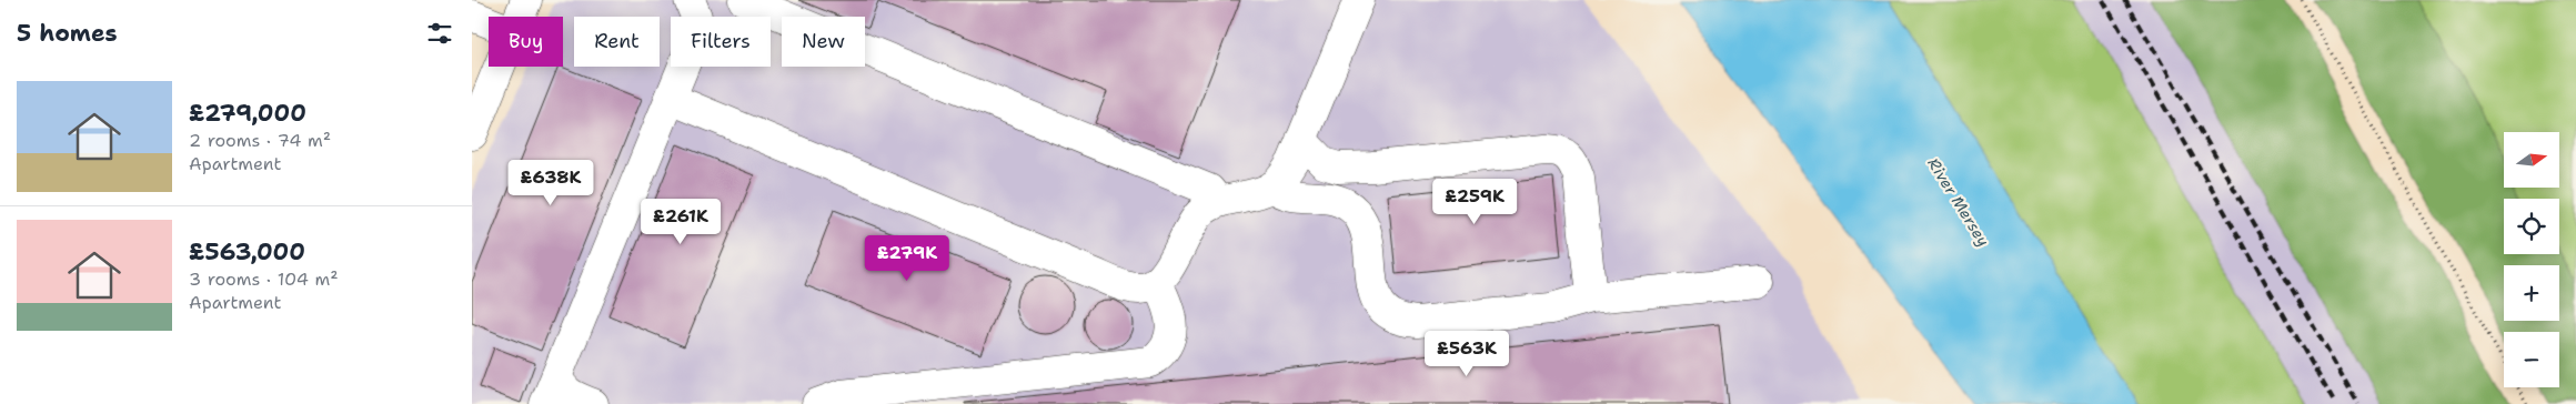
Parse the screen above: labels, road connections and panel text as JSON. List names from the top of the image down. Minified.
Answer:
{"water":["River Mersey"],"north":"right","page":{"heading":"5 homes","chip":["Buy","Rent","Filters","New"],"list":[{"name":"£279,000","note":"2 rooms · 74 m² · Apartment"},{"name":"£563,000","note":"3 rooms · 104 m² · Apartment"}],"map_buttons":["+","−"],"price":["£638K","£259K","£261K","£279K","£563K"]}}
